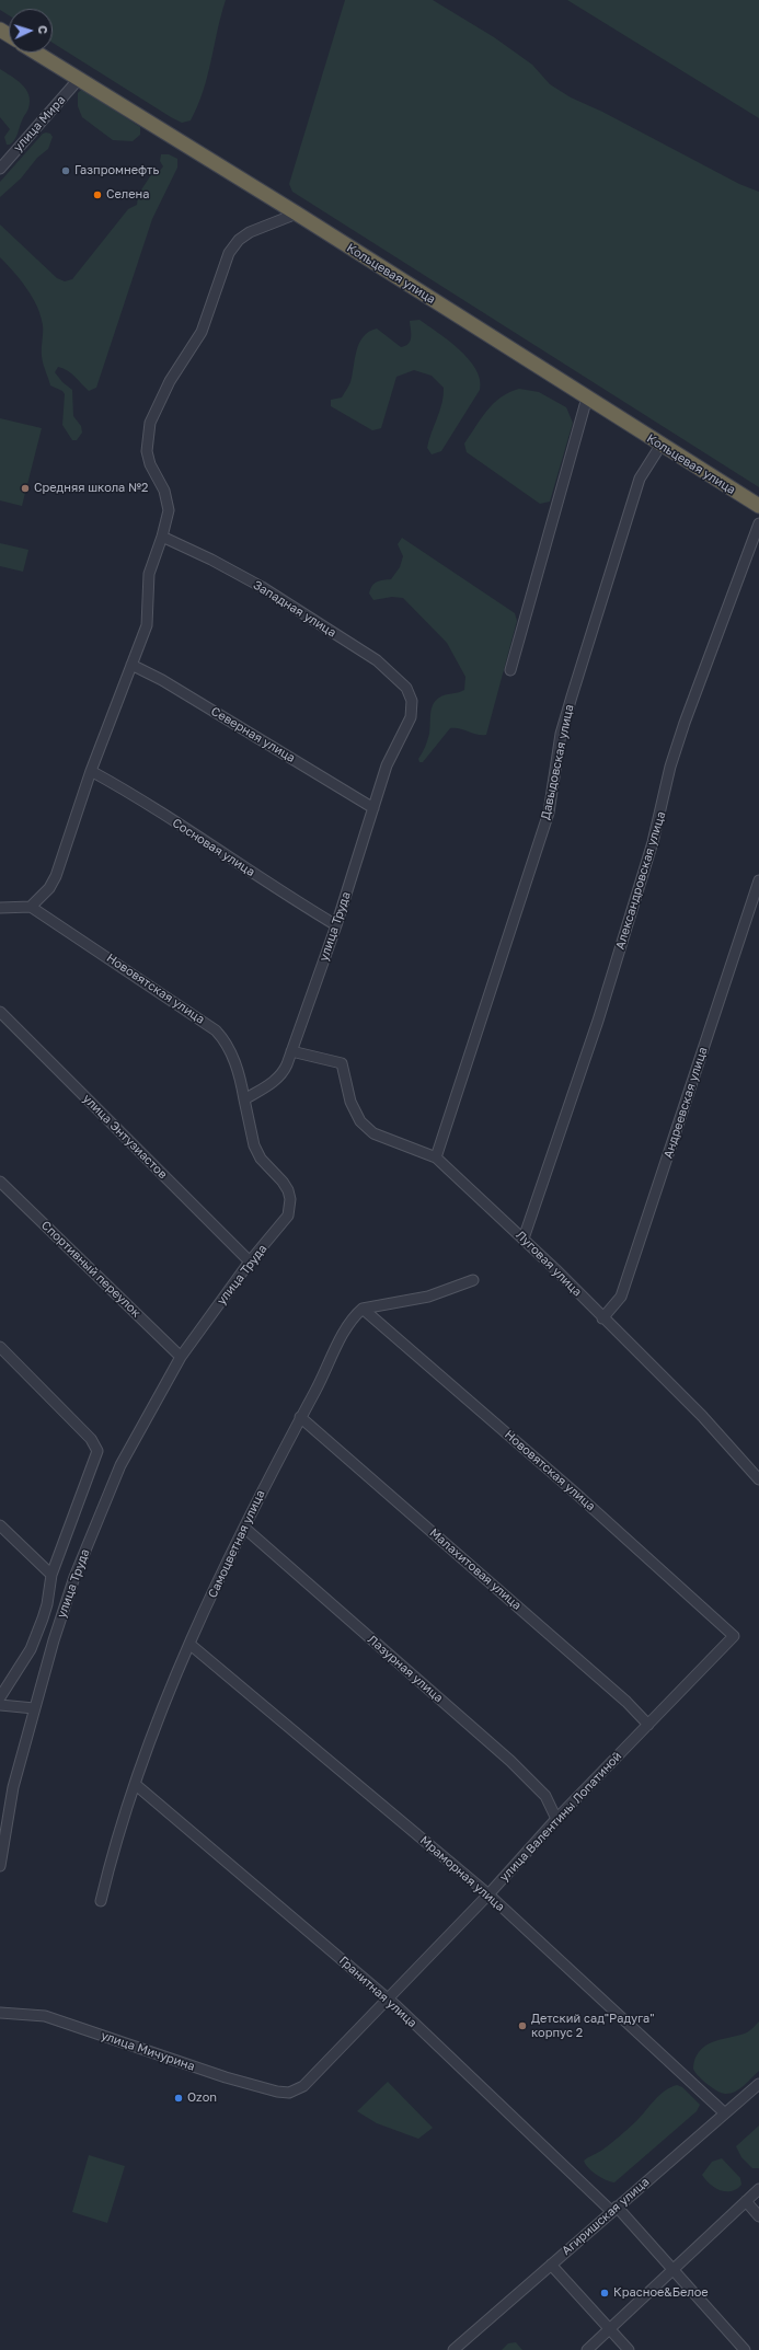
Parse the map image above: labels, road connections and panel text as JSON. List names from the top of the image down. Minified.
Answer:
{"streets":{"highway":["Кольцевая улица"],"street":["улица Мира","Западная улица","Северная улица","Давыдовская улица","Сосновая улица","Александровская улица","улица Труда","Нововятская улица","Андреевская улица","улица Энтузиастов","Луговая улица","Спортивный переулок","Самоцветная улица","Малахитовая улица","Лазурная улица","улица Валентины Лопатиной","Мраморная улица","Гранитная улица","улица Мичурина","Агиришская улица"]},"crossings":[["улица Мира","Кольцевая улица"],["Кольцевая улица","Давыдовская улица"],["Западная улица","улица Труда"],["Северная улица","улица Труда"],["Давыдовская улица","Луговая улица"],["Сосновая улица","улица Труда"],["Александровская улица","Луговая улица"],["улица Труда","Нововятская улица"],["улица Труда","улица Энтузиастов"],["улица Труда","Луговая улица"],["улица Труда","Спортивный переулок"],["Нововятская улица","Самоцветная улица"],["Нововятская улица","улица Валентины Лопатиной"],["Андреевская улица","Луговая улица"],["Самоцветная улица","Малахитовая улица"],["Самоцветная улица","Лазурная улица"],["Самоцветная улица","Мраморная улица"],["Самоцветная улица","Гранитная улица"],["Малахитовая улица","улица Валентины Лопатиной"],["Лазурная улица","улица Валентины Лопатиной"],["улица Валентины Лопатиной","Мраморная улица"],["улица Валентины Лопатиной","Гранитная улица"],["улица Валентины Лопатиной","улица Мичурина"],["Мраморная улица","Агиришская улица"],["Гранитная улица","Агиришская улица"]],"places":["Газпромнефть","Селена","Средняя школа №2","Детский сад\"Радуга\" корпус 2","Ozon","Красное&Белое"],"north":"right"}
